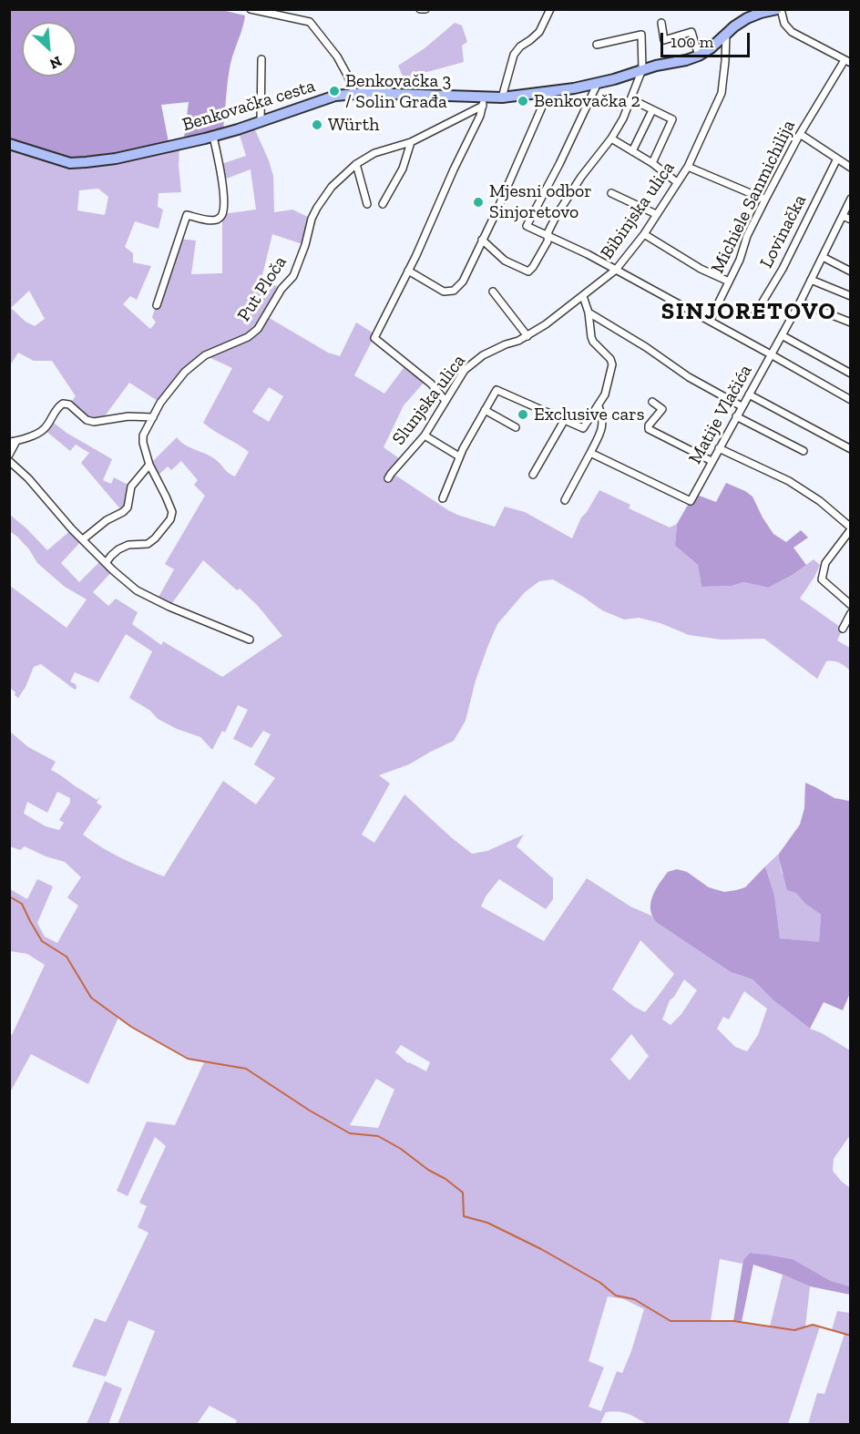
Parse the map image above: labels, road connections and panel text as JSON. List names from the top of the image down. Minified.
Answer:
{"streets":{"main road":["Benkovačka cesta"],"street":["Michiele Sanmichilija","Bibinjska ulica","Lovinačka","Put Ploča","Slunjska ulica","Matije Vlačića"]},"crossings":[["Benkovačka cesta","Bibinjska ulica"],["Benkovačka cesta","Put Ploča"],["Bibinjska ulica","Slunjska ulica"]],"districts":["SINJORETOVO"],"places":["Benkovačka 3 / Solin Građa","Benkovačka 2","Würth","Mjesni odbor Sinjoretovo","Exclusive cars"],"scale_bar":"100 m","north":"bottom right"}
